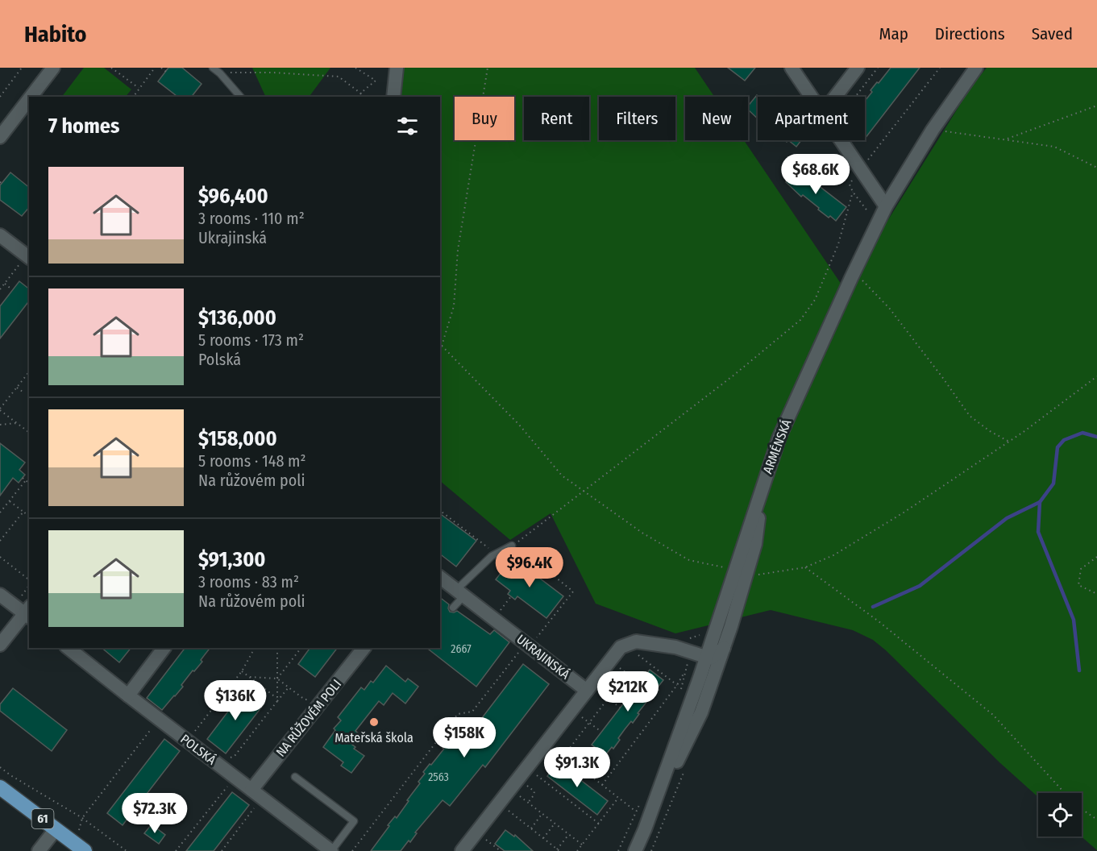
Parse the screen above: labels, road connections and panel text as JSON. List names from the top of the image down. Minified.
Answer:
{"streets":{"main road":["61"],"street":["ARMÉNSKÁ","UKRAJINSKÁ","NA RŮŽOVÉM POLI","POLSKÁ"]},"crossings":[["NA RŮŽOVÉM POLI","POLSKÁ"]],"places":["Mateřská škola"],"house_numbers":["2667","2563"],"page":{"header":"Habito","nav":["Map","Directions","Saved"],"chip":["Buy","Rent","Filters","New","Apartment"],"heading":"7 homes","price":["$68.6K","$96.4K","$212K","$136K","$158K","$91.3K","$72.3K"],"list":[{"name":"$96,400","note":"3 rooms · 110 m² · Ukrajinská"},{"name":"$136,000","note":"5 rooms · 173 m² · Polská"},{"name":"$158,000","note":"5 rooms · 148 m² · Na růžovém poli"},{"name":"$91,300","note":"3 rooms · 83 m² · Na růžovém poli"}]}}
